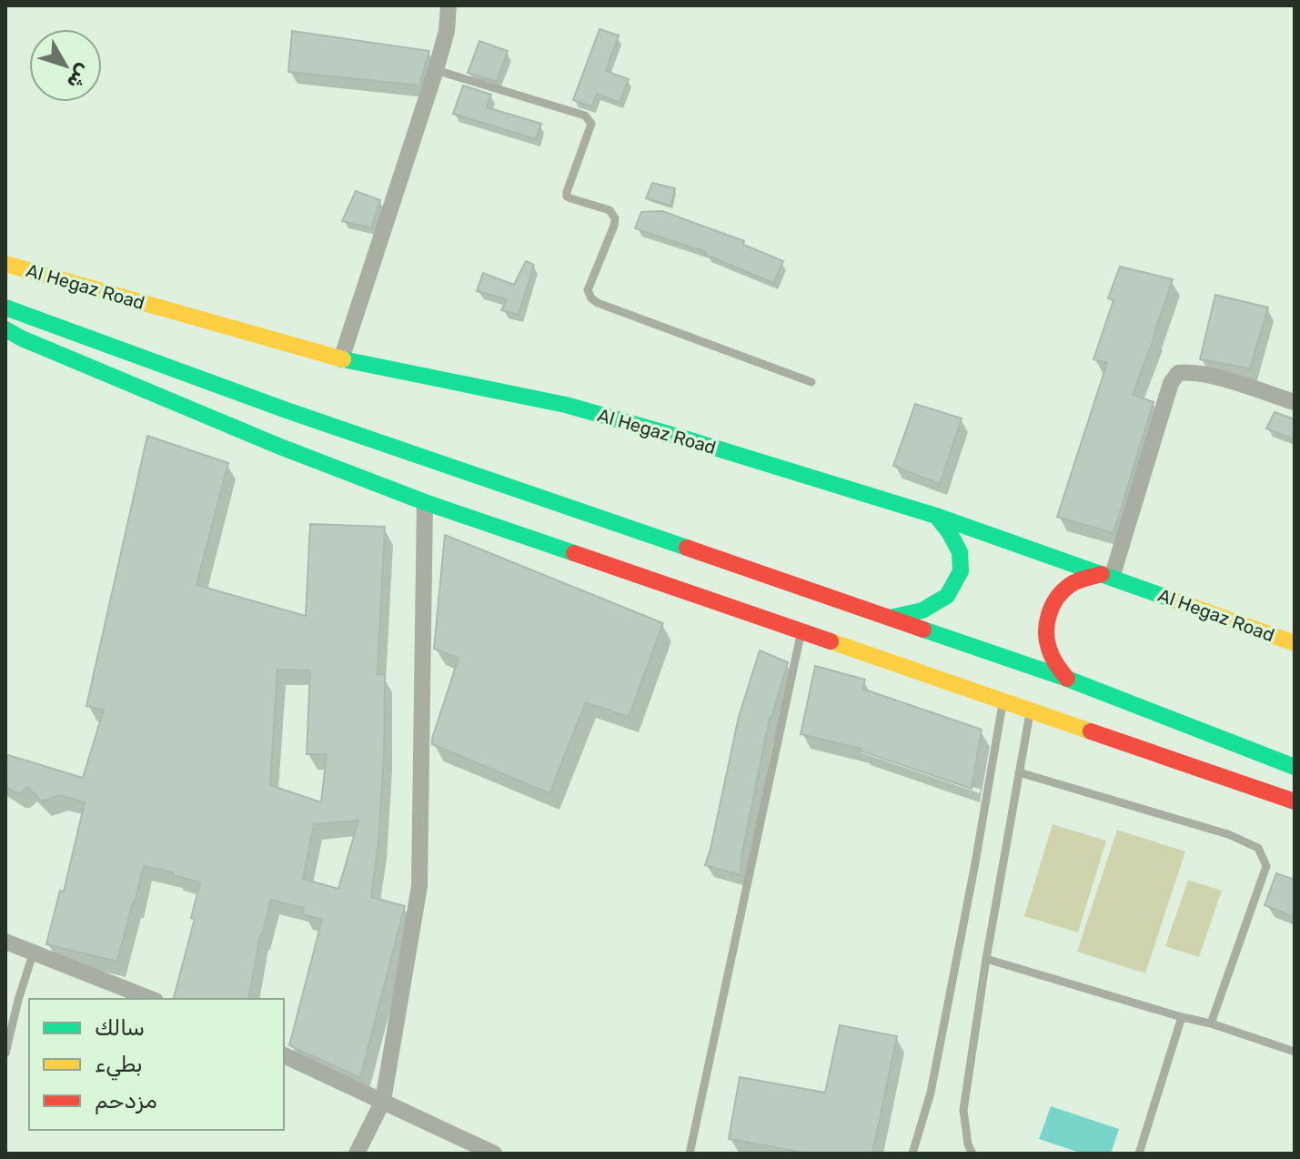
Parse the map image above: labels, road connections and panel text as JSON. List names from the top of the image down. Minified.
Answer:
{"streets":{"main road":["Al Hegaz Road"]},"legend":["سالك","بطيء","مزدحم"],"north":"bottom right"}
